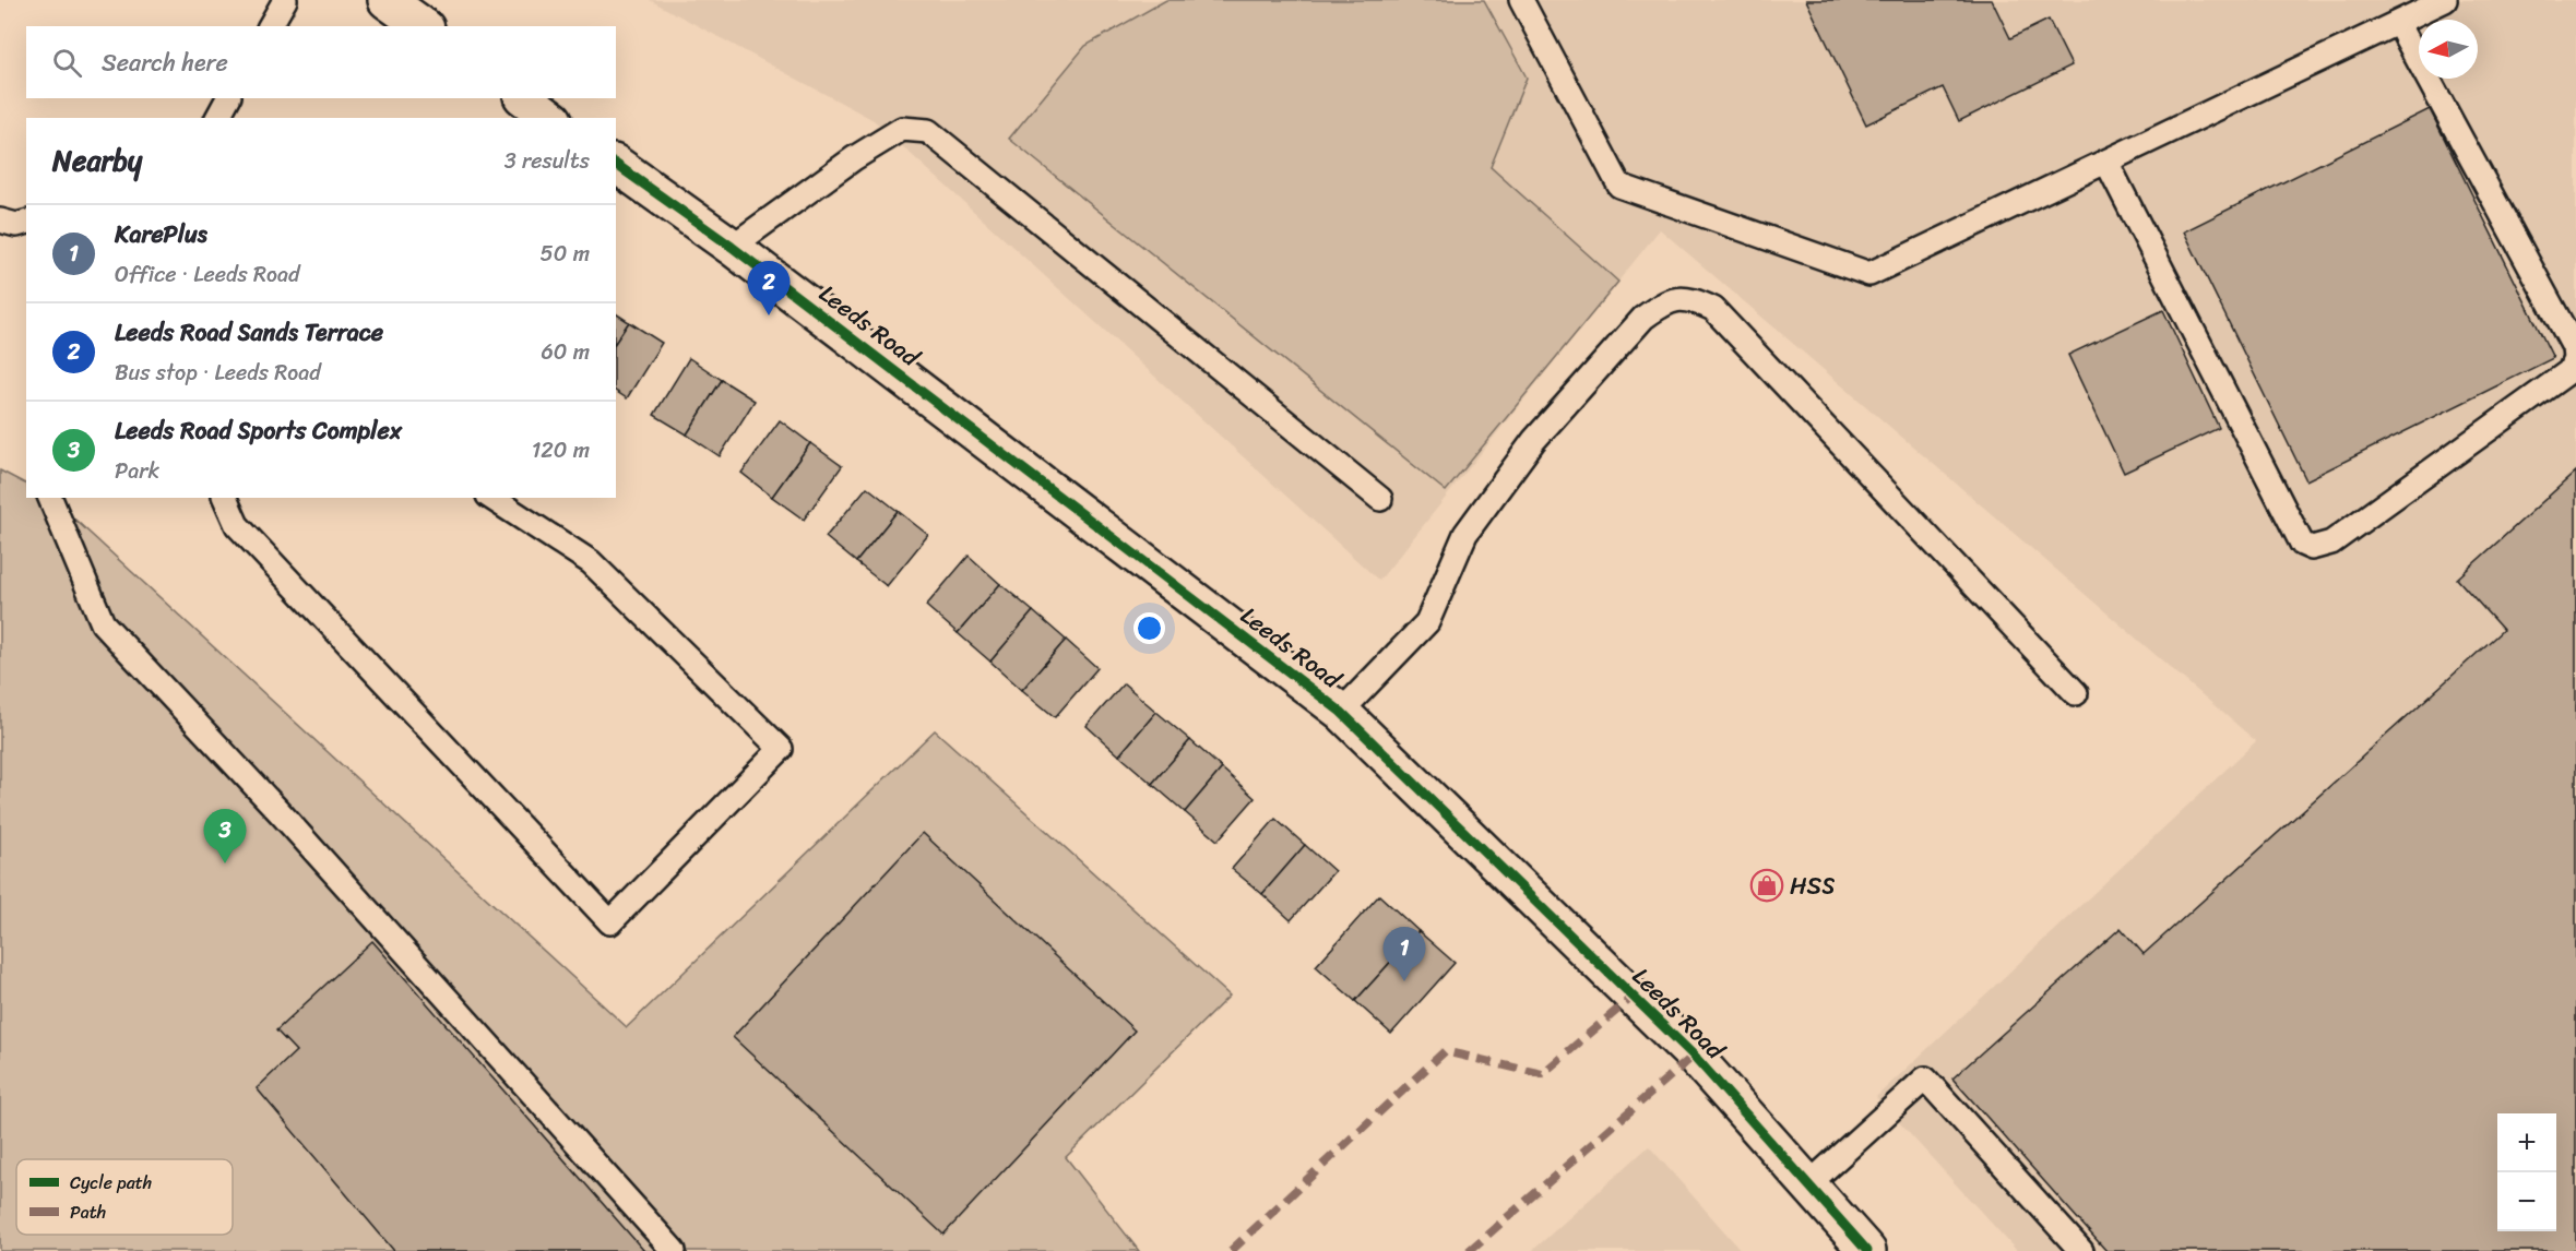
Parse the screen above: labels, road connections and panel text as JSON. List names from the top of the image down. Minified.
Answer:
{"streets":{"main road":["Leeds Road"]},"places":{"shop":["HSS"]},"legend":["Cycle path","Path"],"north":"left","page":{"search":"Search here","heading":["Nearby","3 results"],"list":[{"mark":"1","name":"KarePlus","note":"Office · Leeds Road","value":"50 m"},{"mark":"2","name":"Leeds Road Sands Terrace","note":"Bus stop · Leeds Road","value":"60 m"},{"mark":"3","name":"Leeds Road Sports Complex","note":"Park","value":"120 m"}],"pins":["2","3","1"],"map_buttons":["+","−"]}}
